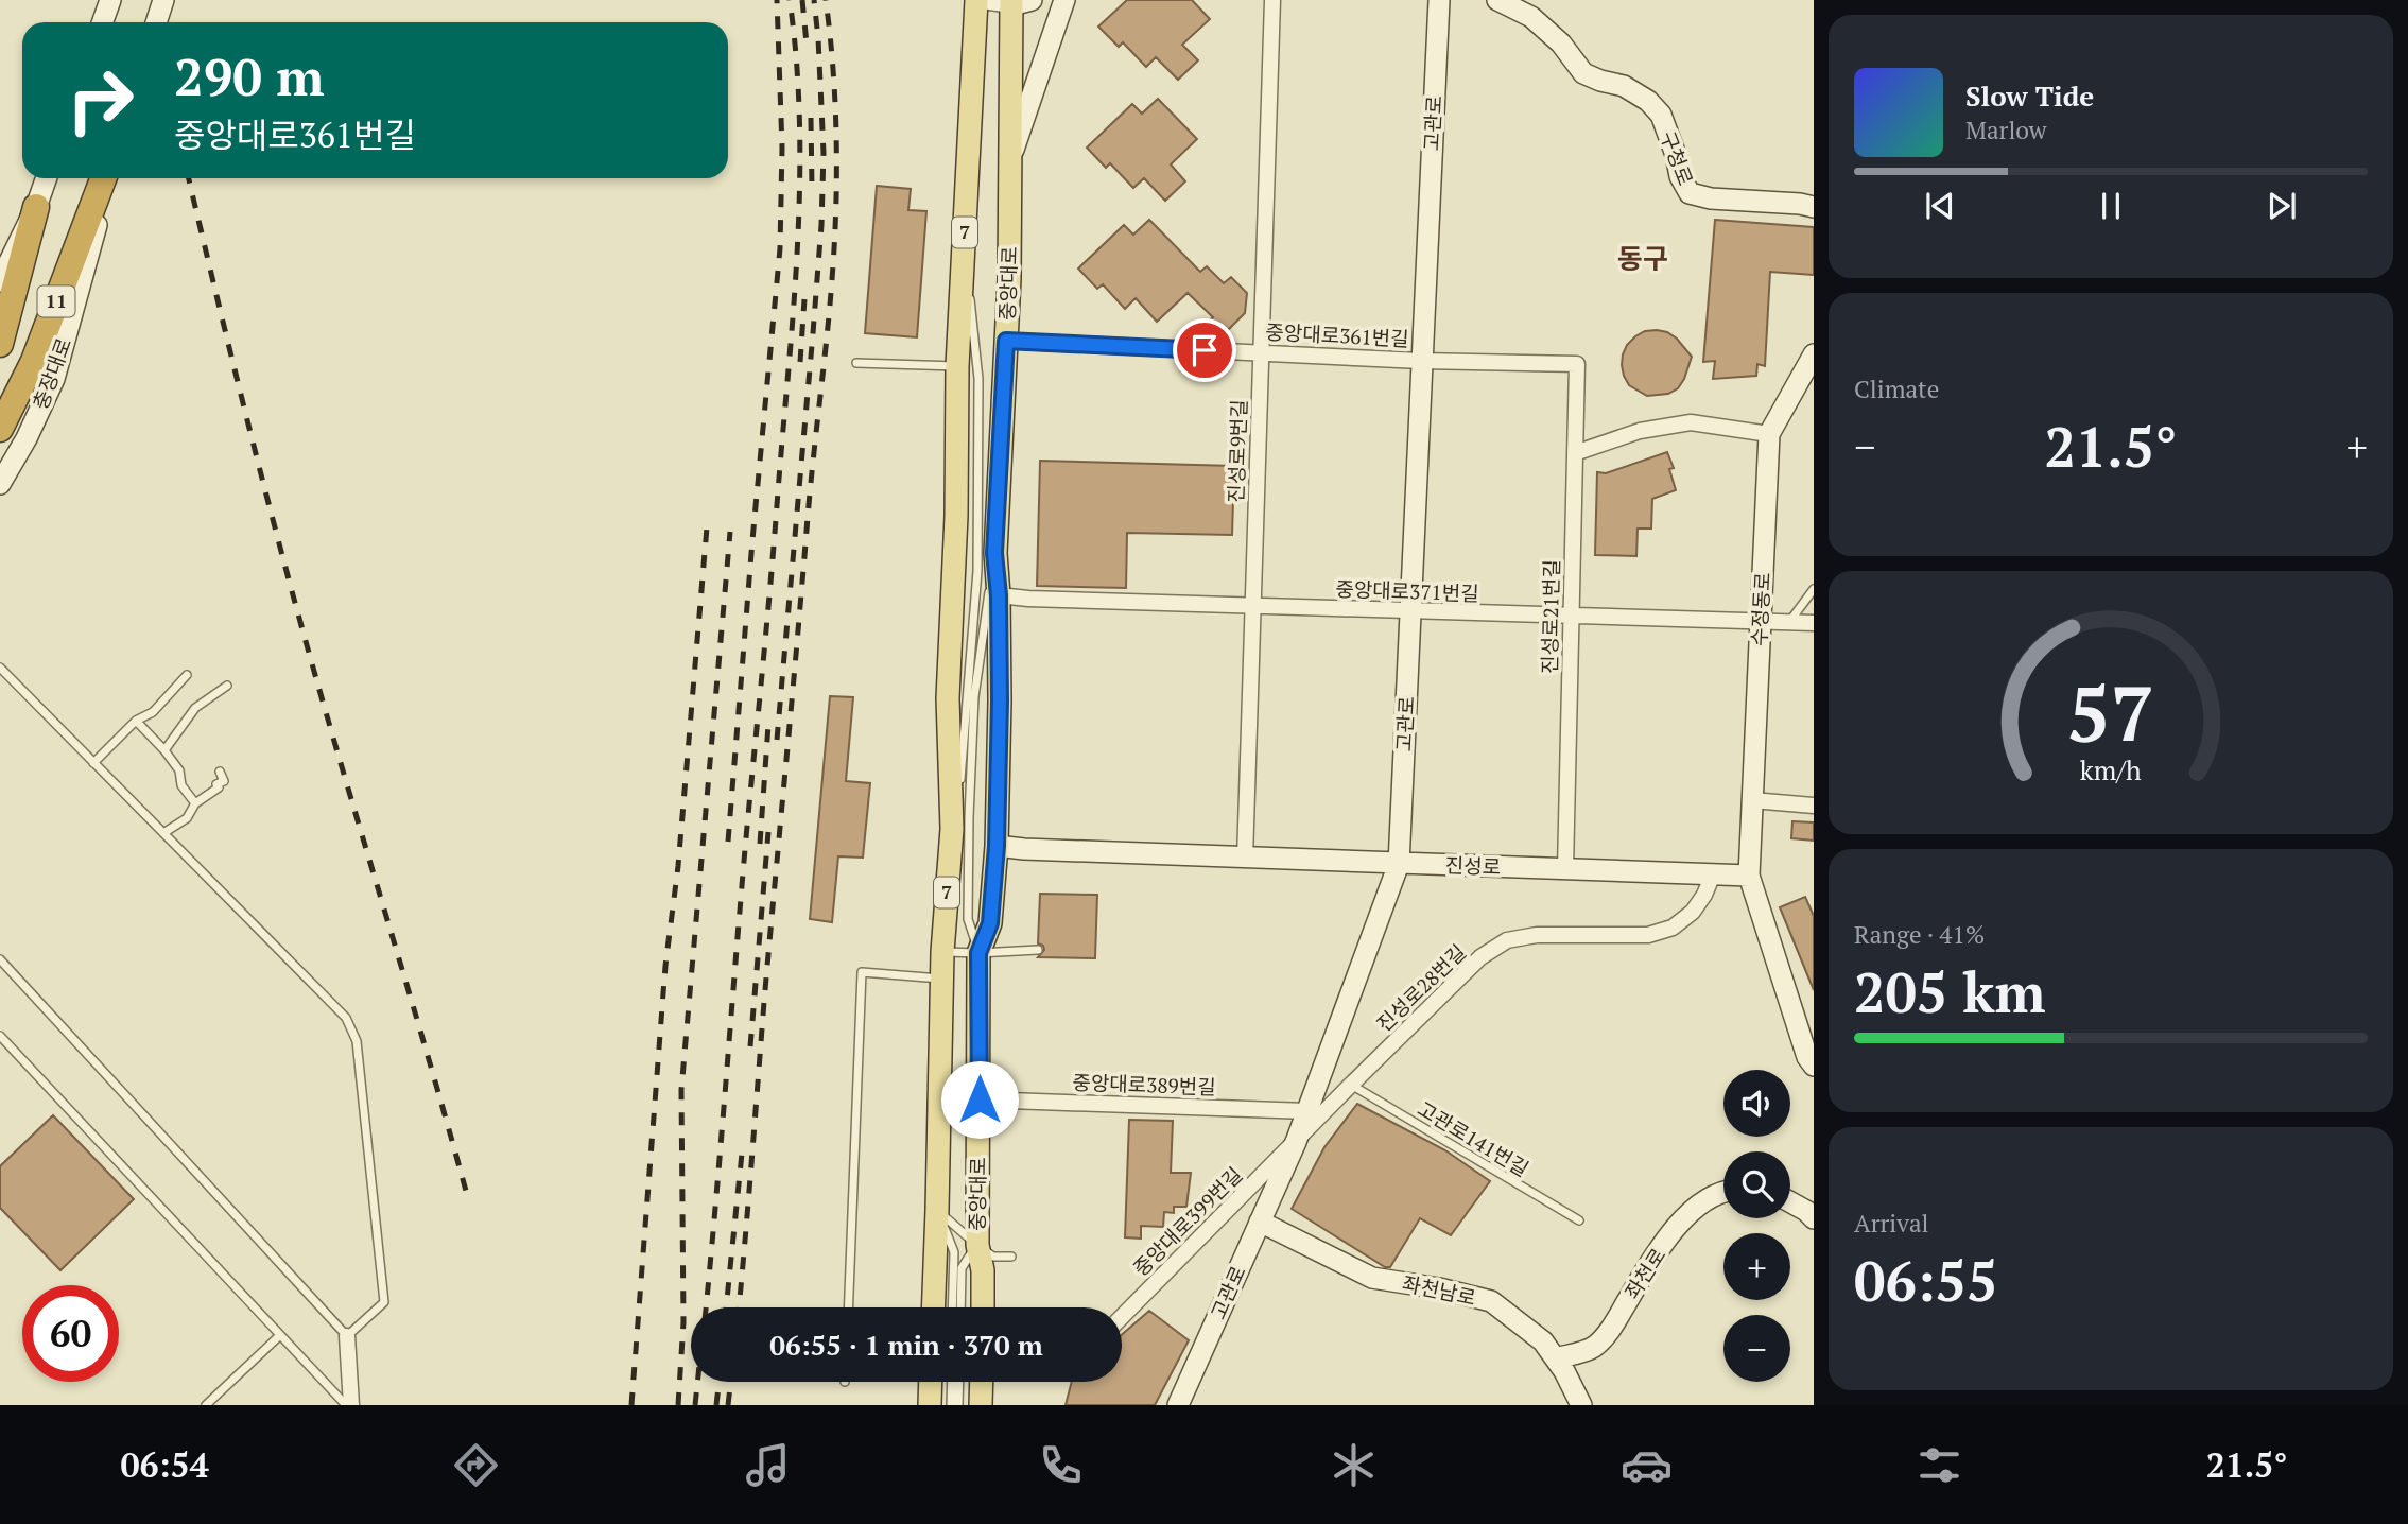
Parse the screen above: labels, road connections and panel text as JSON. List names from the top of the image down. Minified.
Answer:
{"streets":{"highway":["11"],"main road":["7","중앙대로"],"street":["고관로","구청로","중앙대로361번길","충장대로","진성로9번길","중앙대로371번길","수정동로","진성로21번길","진성로","진성로28번길","중앙대로389번길","중앙대로399번길","좌천로","좌천남로"],"lane":["고관로141번길"]},"crossings":[["고관로","중앙대로361번길"],["고관로","중앙대로371번길"],["고관로","진성로"],["고관로","진성로28번길"],["고관로","중앙대로389번길"],["고관로","중앙대로399번길"],["고관로","좌천남로"],["중앙대로","중앙대로361번길"],["중앙대로","중앙대로371번길"],["중앙대로","진성로"],["중앙대로","중앙대로389번길"],["중앙대로361번길","진성로9번길"],["중앙대로361번길","진성로21번길"],["진성로9번길","중앙대로371번길"],["진성로9번길","진성로"],["중앙대로371번길","수정동로"],["중앙대로371번길","진성로21번길"],["수정동로","진성로"],["진성로21번길","진성로"],["진성로","진성로28번길"],["진성로28번길","고관로141번길"],["진성로28번길","중앙대로399번길"],["좌천로","좌천남로"]],"districts":["동구"],"page":{"turn":["290 m","중앙대로361번길"],"song":["Slow Tide","Marlow"],"tile":["Climate",["Range · 41%","205 km"],["Arrival","06:55"]],"heat":["−","21.5°","+"],"map_buttons":["+","−"],"limit":"60","trip":"06:55 · 1 min · 370 m","tabs":["06:54","21.5°"],"gauge":["57","km/h"]}}
